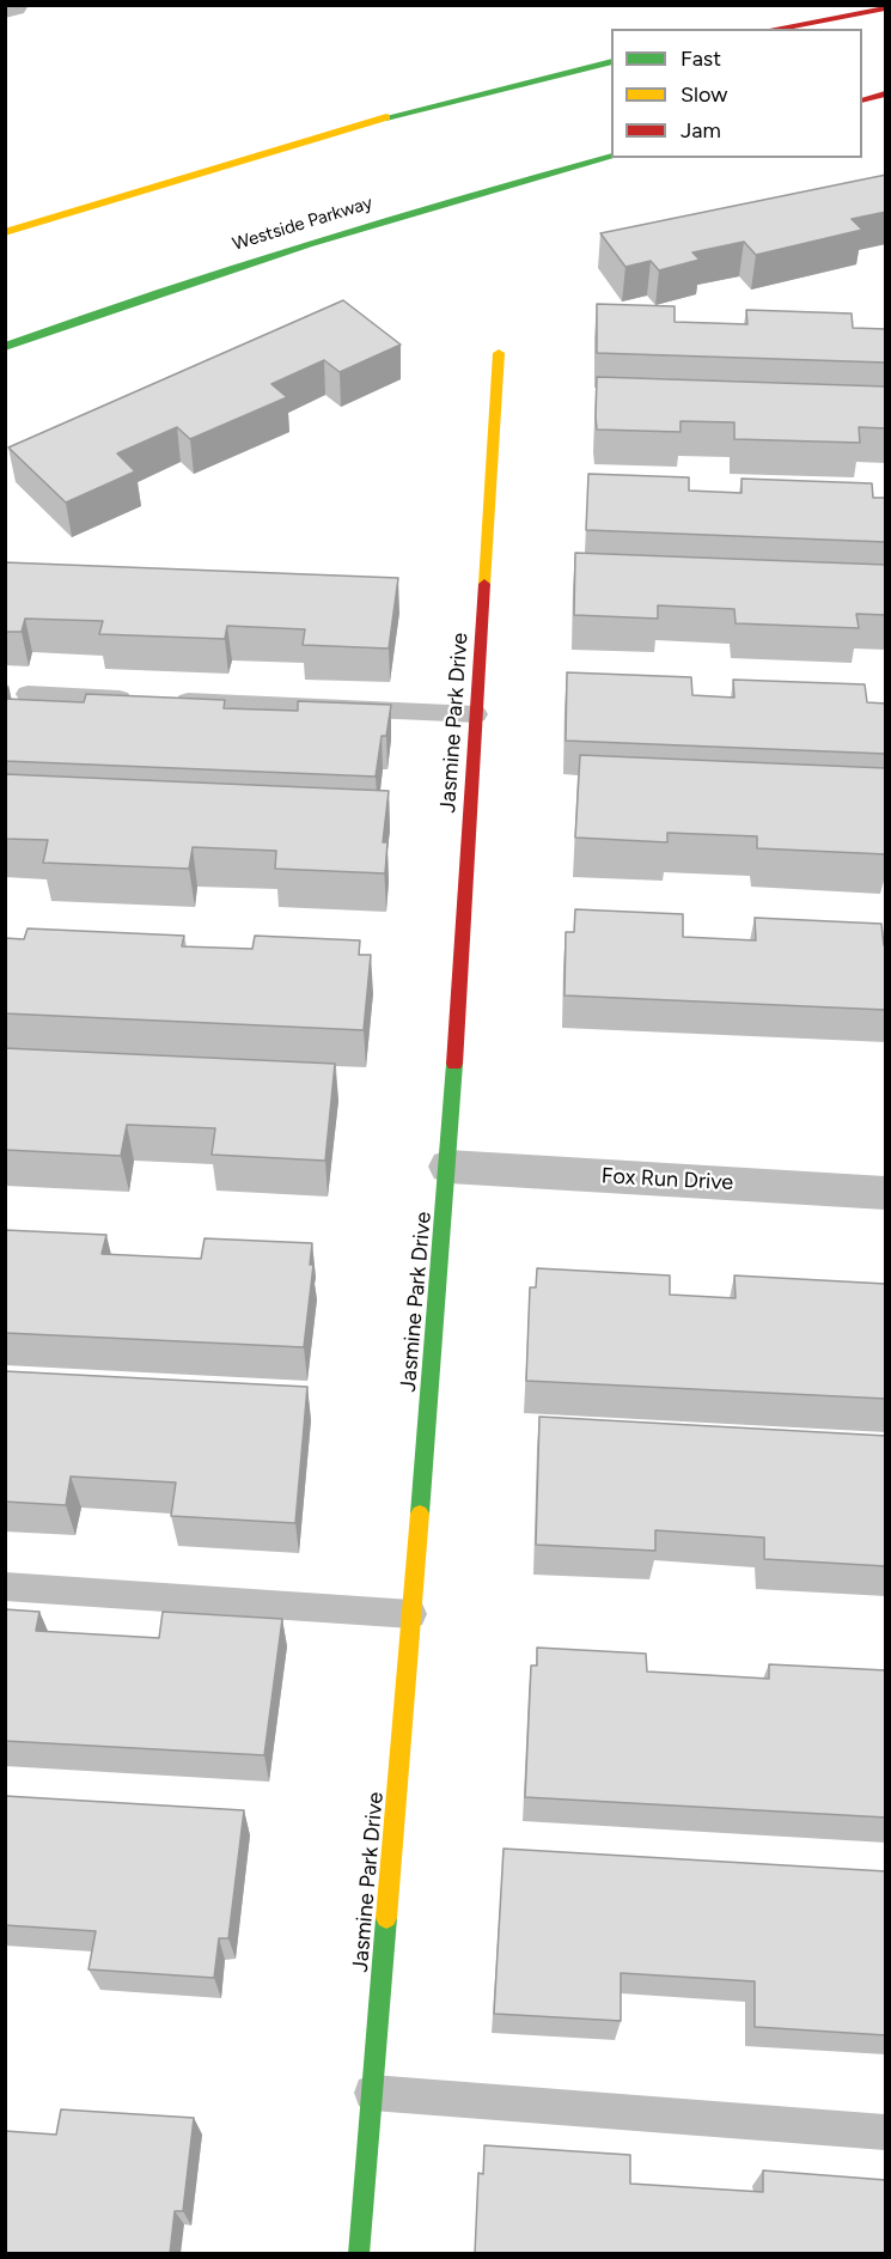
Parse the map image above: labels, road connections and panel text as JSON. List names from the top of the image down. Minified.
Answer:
{"streets":{"main road":["Westside Parkway","Jasmine Park Drive"],"street":["Fox Run Drive"]},"crossings":[["Jasmine Park Drive","Fox Run Drive"]],"legend":["Fast","Slow","Jam"]}
